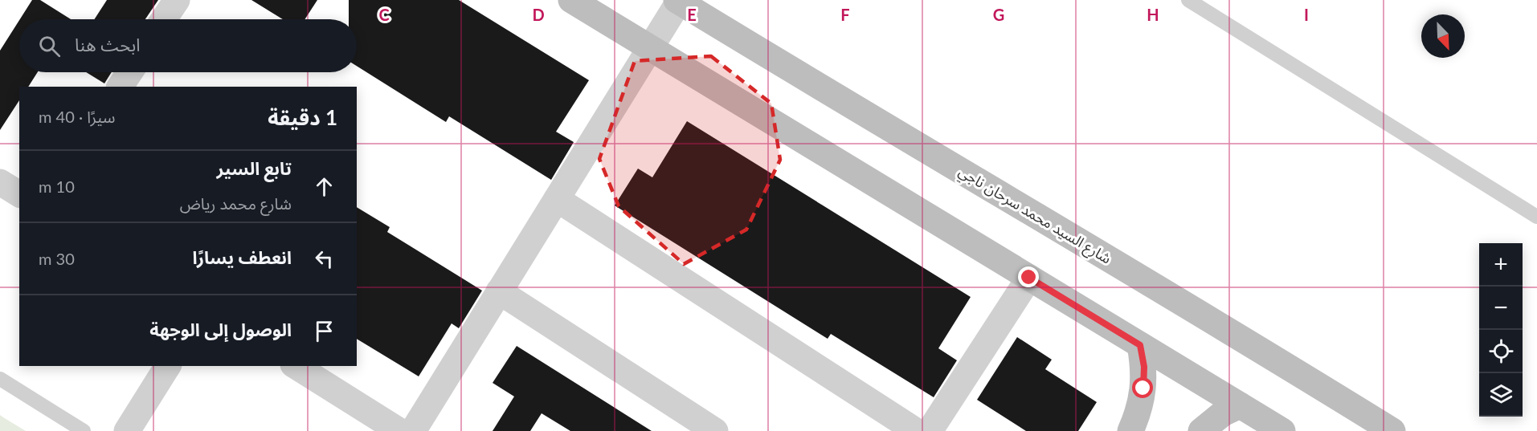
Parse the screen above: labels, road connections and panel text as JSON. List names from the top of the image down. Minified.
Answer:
{"streets":{"street":["شارع السيد محمد سرحان ناجي"]},"north":"bottom right","page":{"search":"ابحث هنا","heading":["1 دقيقة","سيرًا · 40 m"],"list":[["تابع السير","شارع محمد رياض","10 m"],["انعطف يسارًا","30 m"],"الوصول إلى الوجهة"],"map_buttons":["+","−"]},"grid":{"columns":["C","D","E","F","G","H","I"]}}
